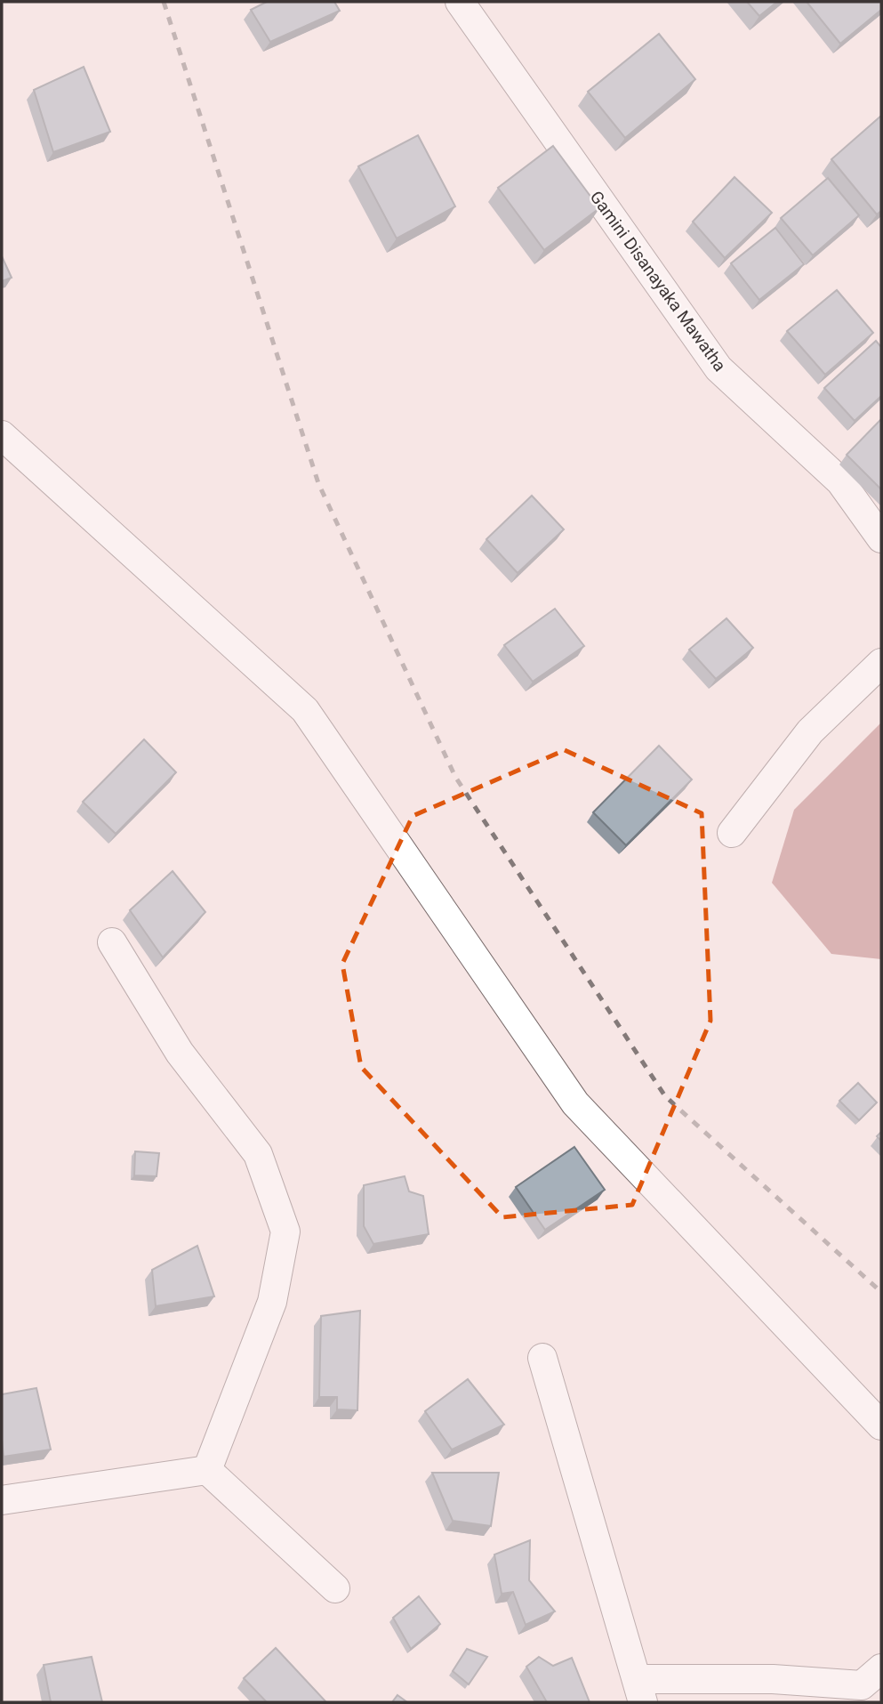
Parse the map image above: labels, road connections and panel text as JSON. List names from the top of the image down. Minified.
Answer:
{"streets":{"street":["Gamini Disanayaka Mawatha"]}}
